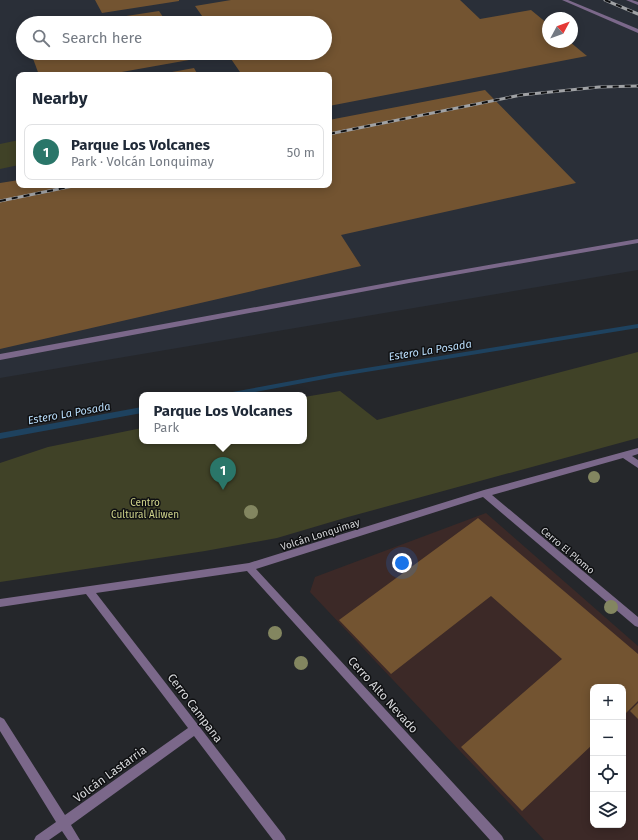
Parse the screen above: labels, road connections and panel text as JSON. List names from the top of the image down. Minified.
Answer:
{"streets":{"street":["Volcán Lonquimay","Cerro El Plomo","Cerro Alto Nevado","Cerro Campana","Volcán Lastarria"]},"crossings":[["Volcán Lonquimay","Cerro El Plomo"],["Volcán Lonquimay","Cerro Alto Nevado"],["Volcán Lonquimay","Cerro Campana"],["Cerro Campana","Volcán Lastarria"]],"water":["Estero La Posada"],"parks":["Centro Cultural Aliwen"],"north":"top right","page":{"search":"Search here","heading":"Nearby","list":[{"mark":"1","name":"Parque Los Volcanes","note":"Park · Volcán Lonquimay","value":"50 m"}],"popup":["Parque Los Volcanes","Park"],"pins":"1","map_buttons":["+","−"]}}
